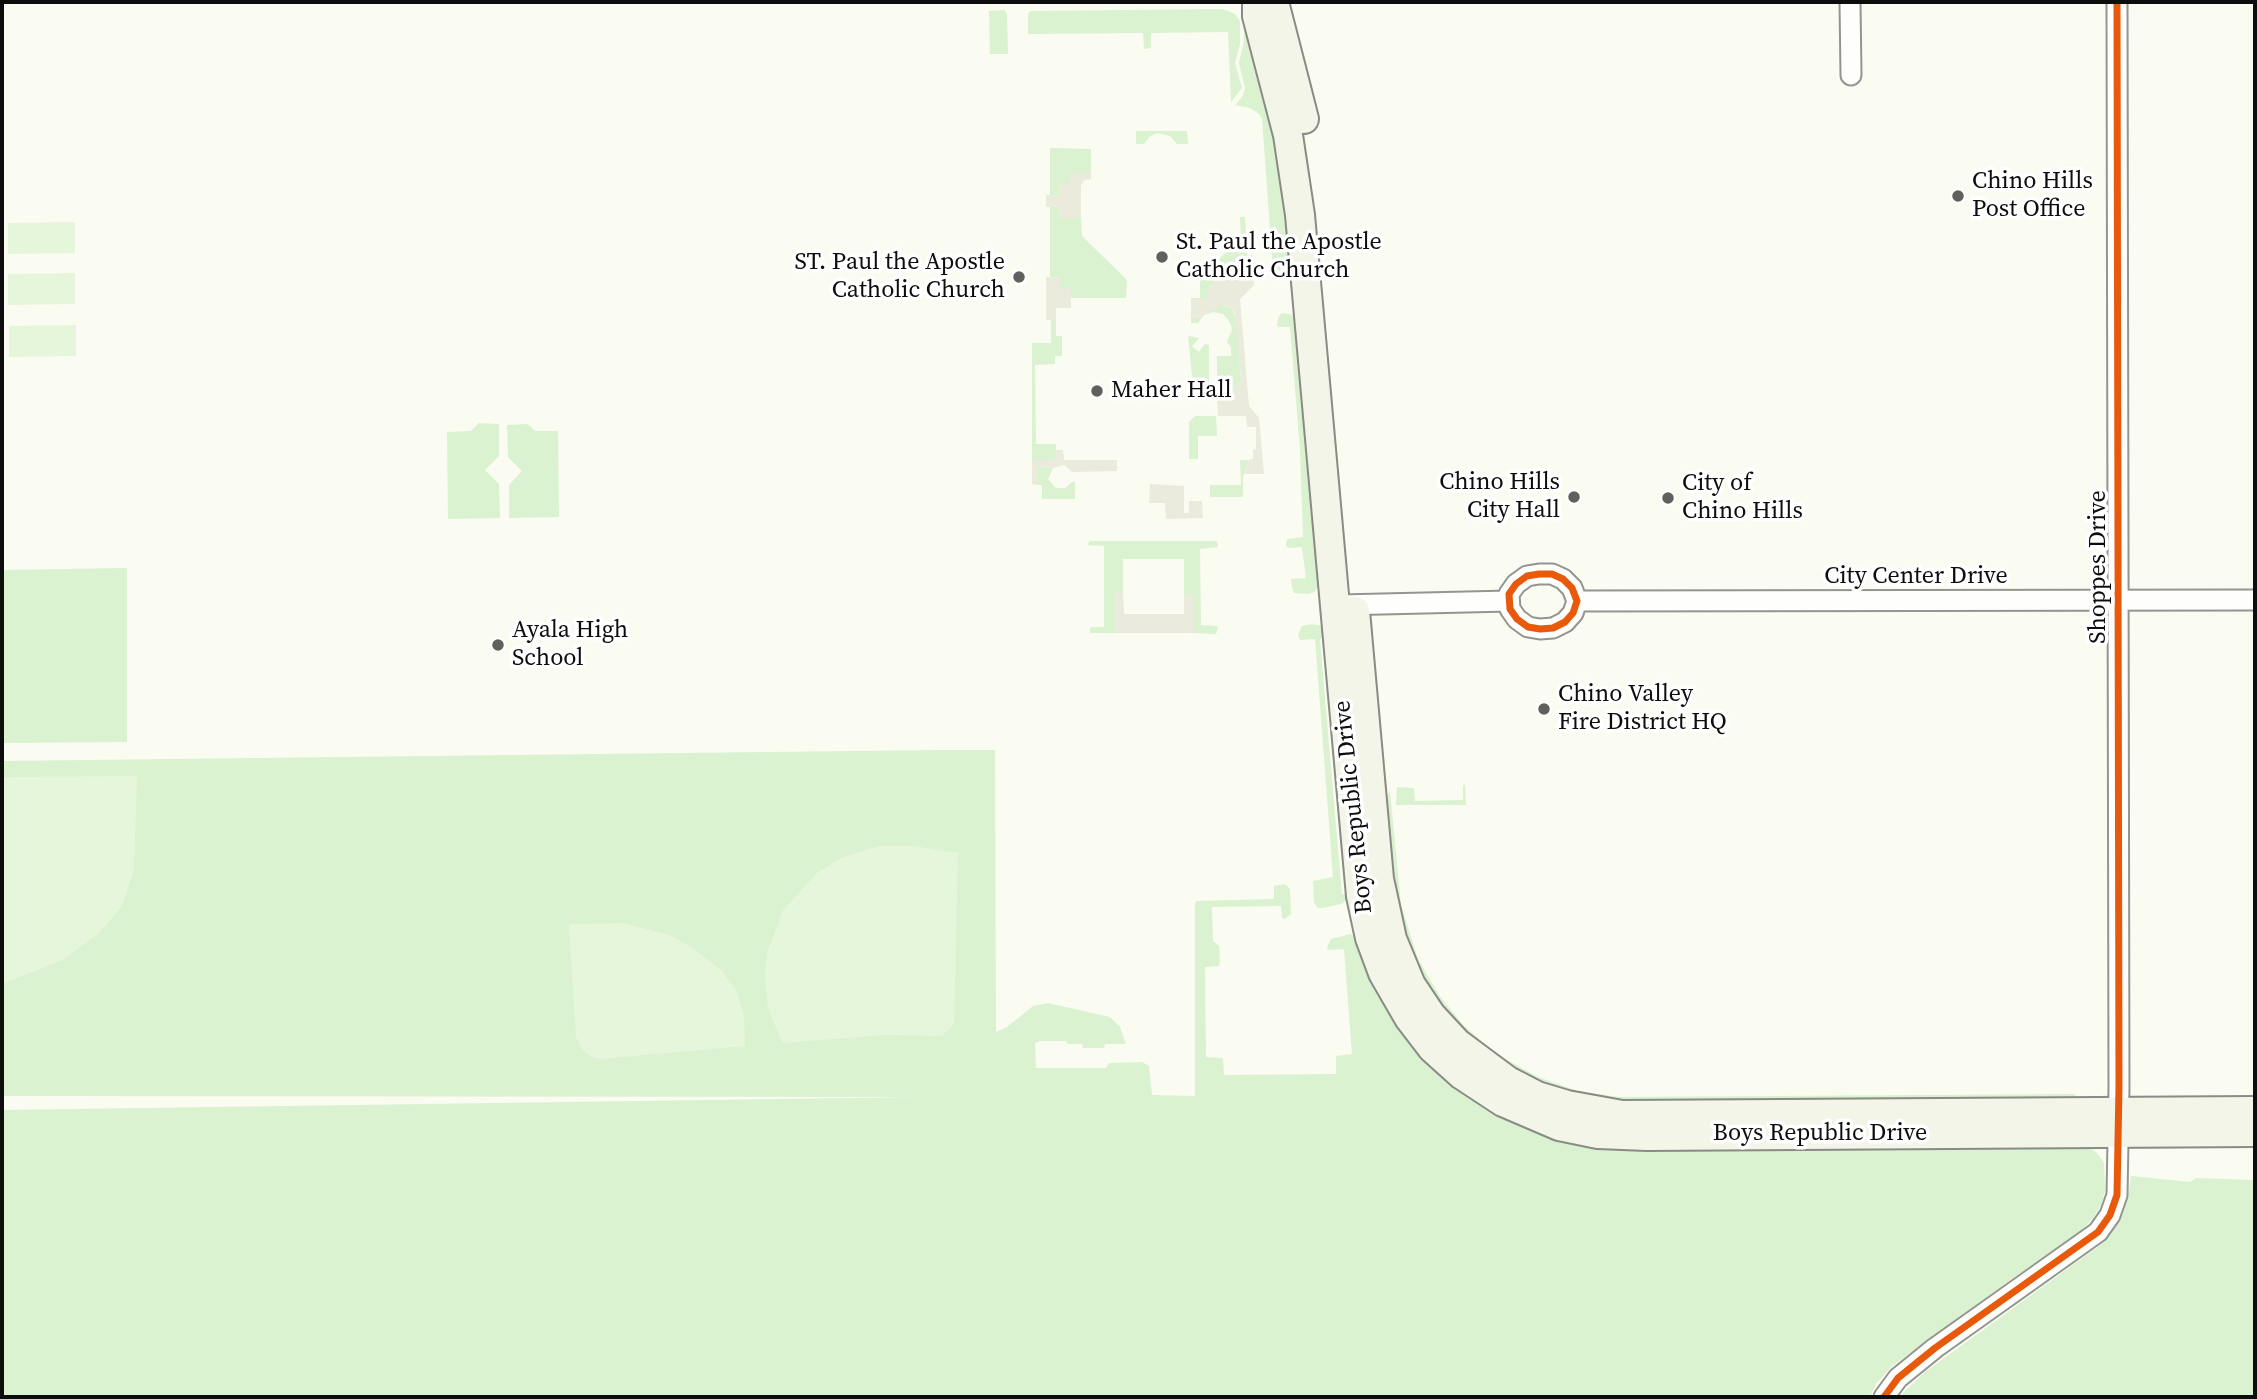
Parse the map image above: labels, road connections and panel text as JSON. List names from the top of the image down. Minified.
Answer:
{"streets":{"main road":["Boys Republic Drive"],"street":["Shoppes Drive","City Center Drive"]},"crossings":[["Shoppes Drive","City Center Drive"],["Shoppes Drive","Boys Republic Drive"]],"places":["Chino Hills Post Office","St. Paul the Apostle Catholic Church","ST. Paul the Apostle Catholic Church","Maher Hall","Chino Hills City Hall","City of Chino Hills","Ayala High School","Chino Valley Fire District HQ"]}
